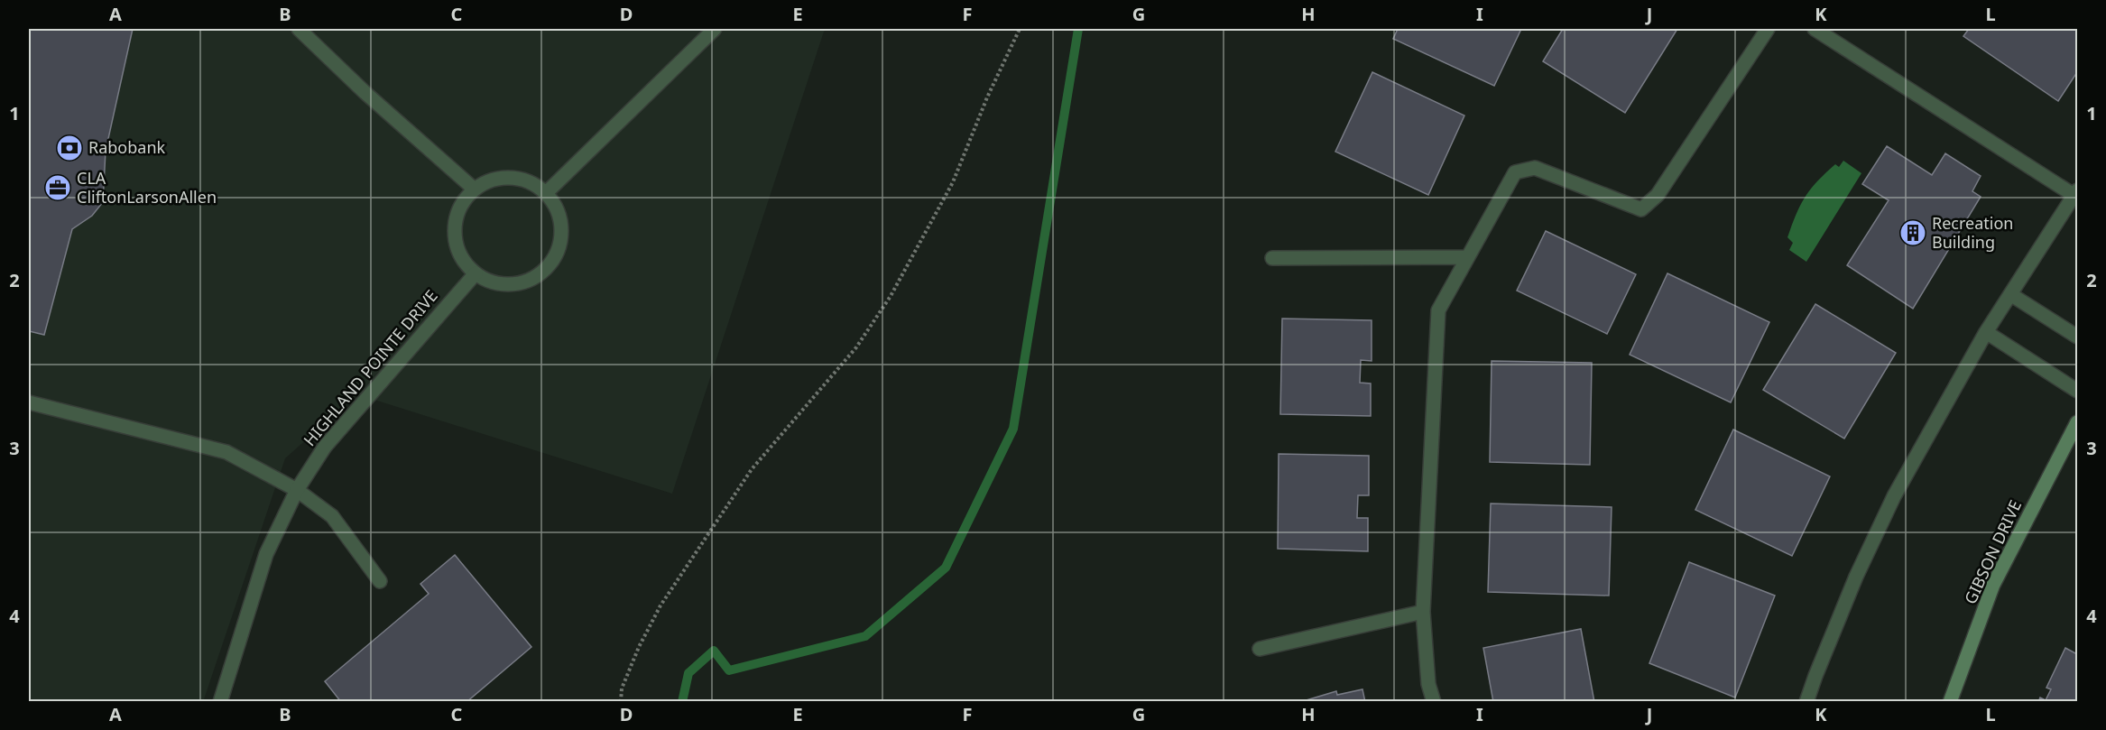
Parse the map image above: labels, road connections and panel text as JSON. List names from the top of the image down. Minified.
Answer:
{"streets":{"street":["HIGHLAND POINTE DRIVE","GIBSON DRIVE"]},"places":{"bank":["Rabobank"],"office":["CLA CliftonLarsonAllen"],"building":["Recreation Building"]},"grid":{"columns":["A","B","C","D","E","F","G","H","I","J","K","L"],"rows":["1","2","3","4"]}}
